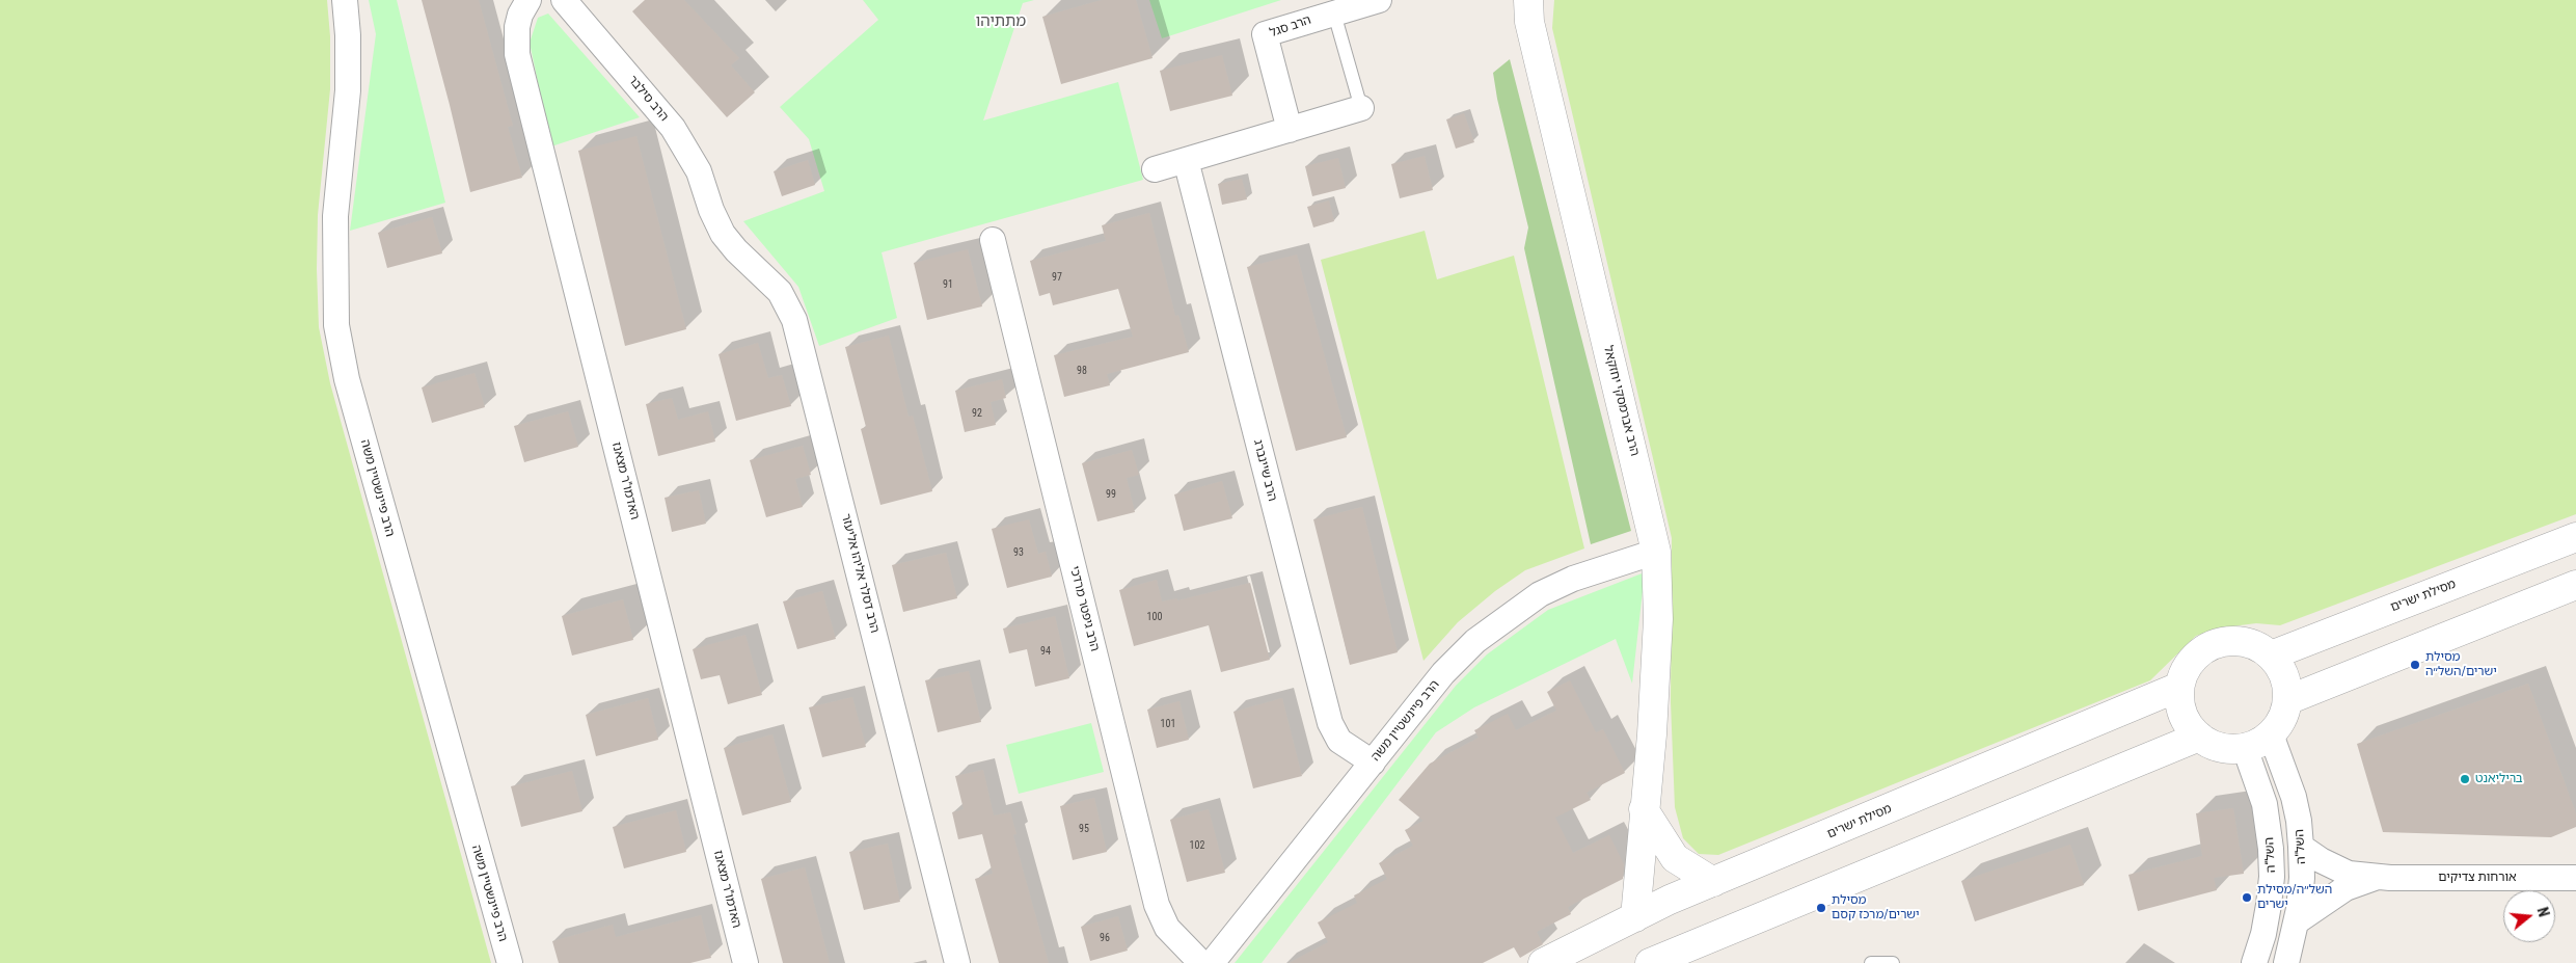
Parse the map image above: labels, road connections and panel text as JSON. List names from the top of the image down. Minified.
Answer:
{"streets":{"street":["הרב סגל","הרב סילבר","הרב אברמסקי יחזקאל","הרב שיינברג","האדמו\"ר מצאנז","הרב פיינשטיין משה","הרב דסלר אליהו אליעזר","מסילת ישרים","הרב גיפטר מרדכי","השל\"ה","השל”ה","אורחות צדיקים"]},"crossings":[["הרב סילבר","הרב דסלר אליהו אליעזר"],["הרב אברמסקי יחזקאל","הרב פיינשטיין משה"],["הרב אברמסקי יחזקאל","מסילת ישרים"],["הרב שיינברג","הרב פיינשטיין משה"],["מסילת ישרים","השל\"ה"],["מסילת ישרים","השל”ה"],["השל\"ה","השל”ה"]],"districts":["מתתיהו"],"places":["מסילת ישרים/השל״ה","בריליאנט","השל״ה/מסילת ישרים","מסילת ישרים/מרכז קסם"],"house_numbers":["97","91","98","92","99","93","100","94","101","95","102","96"],"north":"right"}
